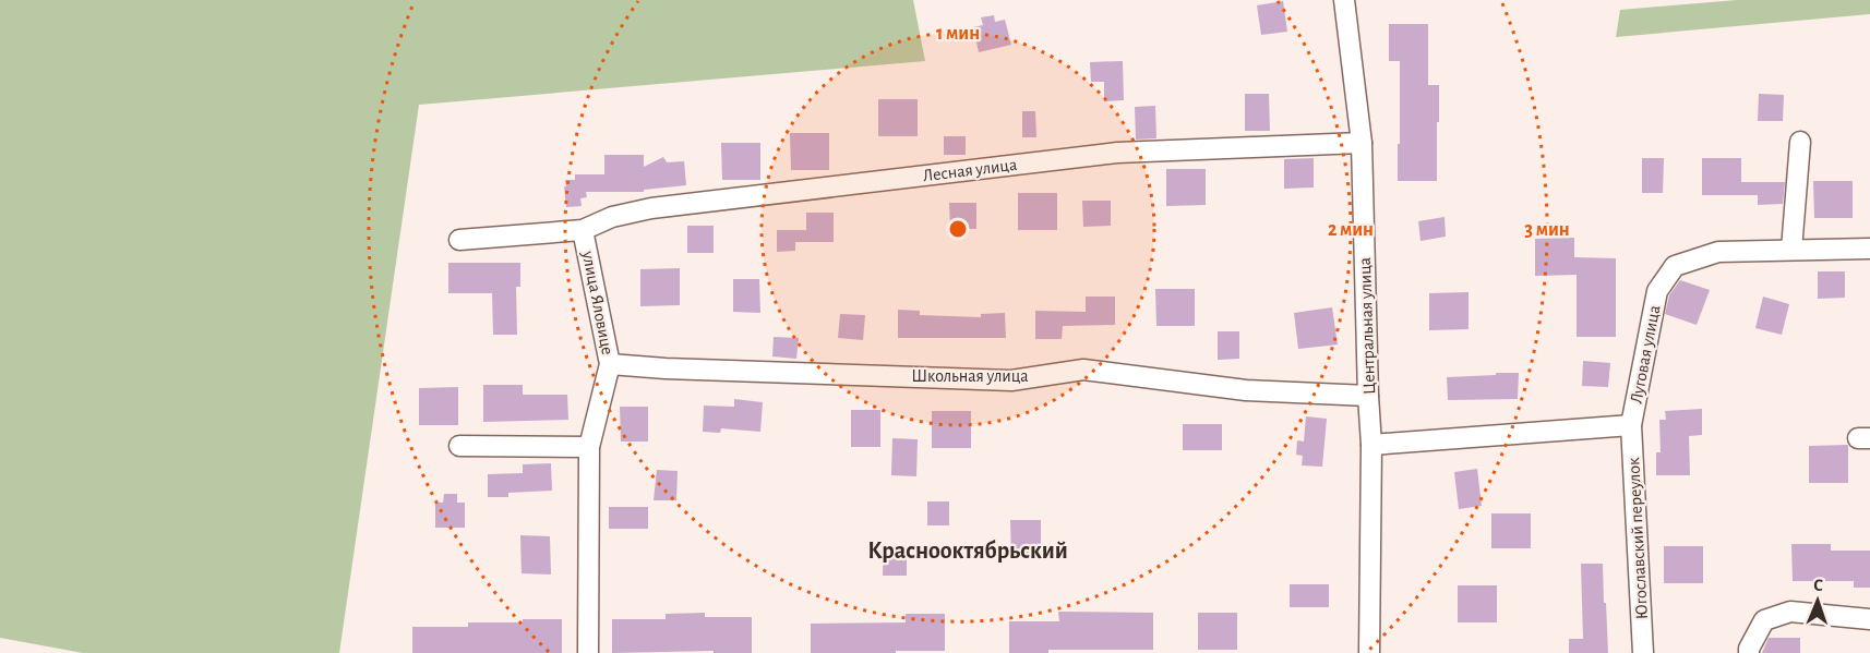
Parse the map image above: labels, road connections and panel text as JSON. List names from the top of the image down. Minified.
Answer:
{"streets":{"street":["Лесная улица","улица Яловице","Центральная улица","Луговая улица","Школьная улица","Югославский переулок"]},"crossings":[["Лесная улица","улица Яловице"],["Лесная улица","Центральная улица"],["улица Яловице","Школьная улица"],["Центральная улица","Луговая улица"],["Центральная улица","Школьная улица"],["Луговая улица","Югославский переулок"]],"districts":["Краснооктябрьский"],"north":"top","rings":["1 мин","2 мин","3 мин"]}
